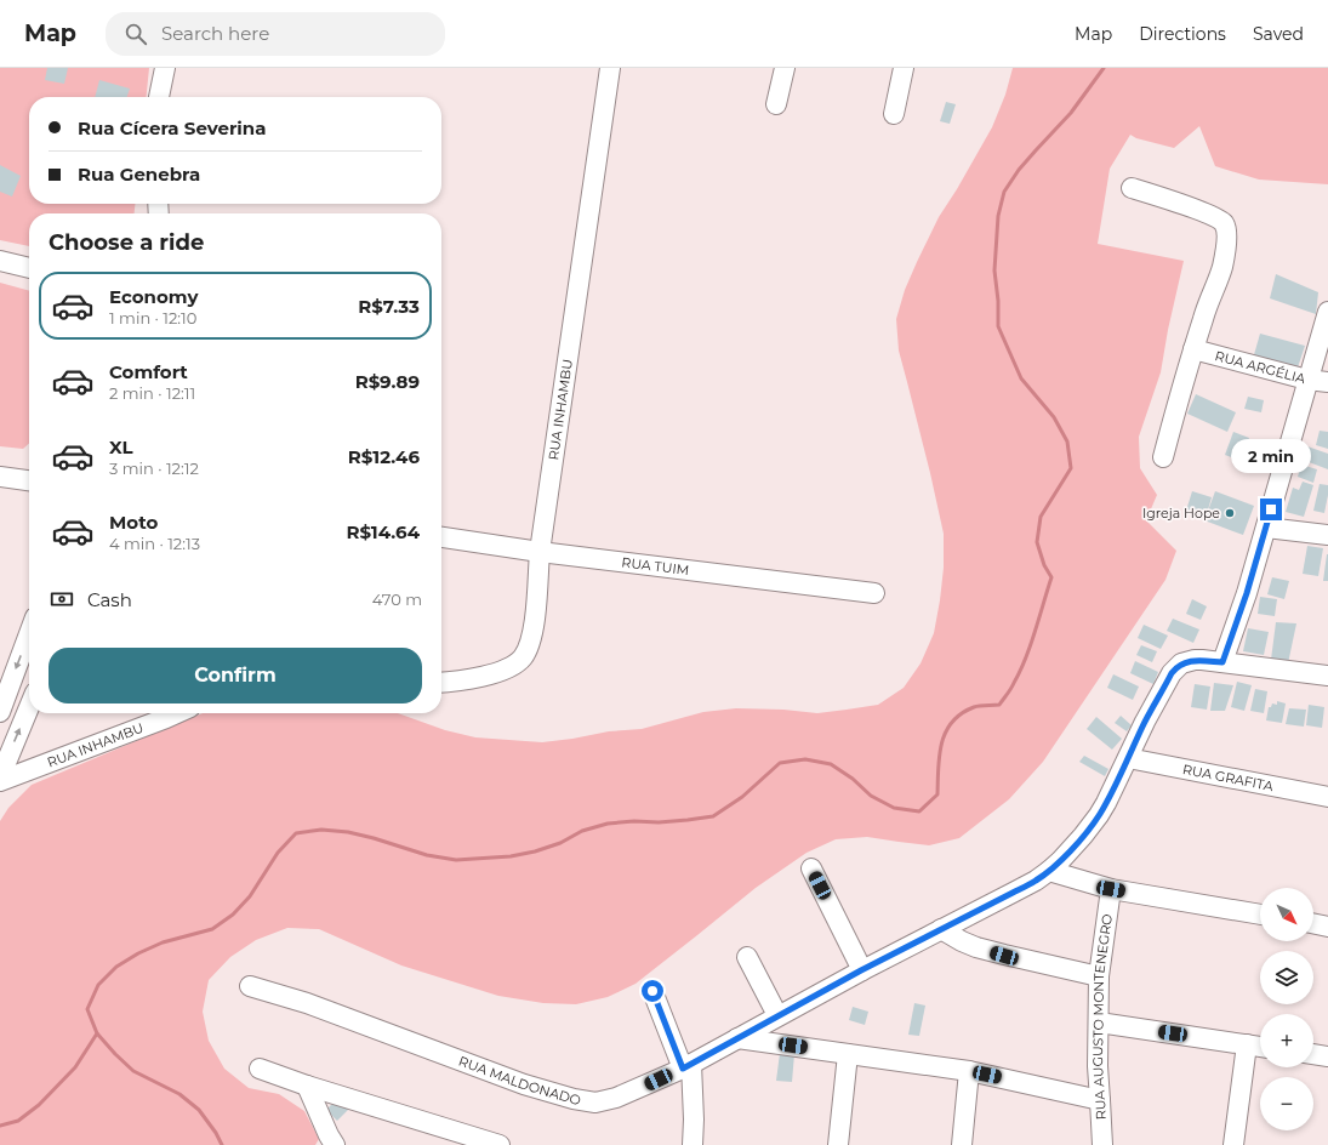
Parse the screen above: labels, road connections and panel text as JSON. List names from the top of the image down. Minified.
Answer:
{"streets":{"street":["RUA ARGÉLIA","RUA INHAMBU","RUA TUIM","RUA GRAFITA","RUA AUGUSTO MONTENEGRO","RUA MALDONADO"]},"crossings":[["RUA INHAMBU","RUA TUIM"],["RUA GRAFITA","RUA MALDONADO"]],"places":["Igreja Hope"],"north":"bottom right","page":{"header":"Map","search":"Search here","nav":["Map","Directions","Saved"],"banner":["Rua Cícera Severina","Rua Genebra"],"heading":"Choose a ride","list":[{"name":"Economy","note":"1 min · 12:10","value":"R$7.33"},{"name":"Comfort","note":"2 min · 12:11","value":"R$9.89"},{"name":"XL","note":"3 min · 12:12","value":"R$12.46"},{"name":"Moto","note":"4 min · 12:13","value":"R$14.64"}],"bubble":"2 min","pay":["Cash","470 m"],"buttons":"Confirm","map_buttons":["+","−"]}}
